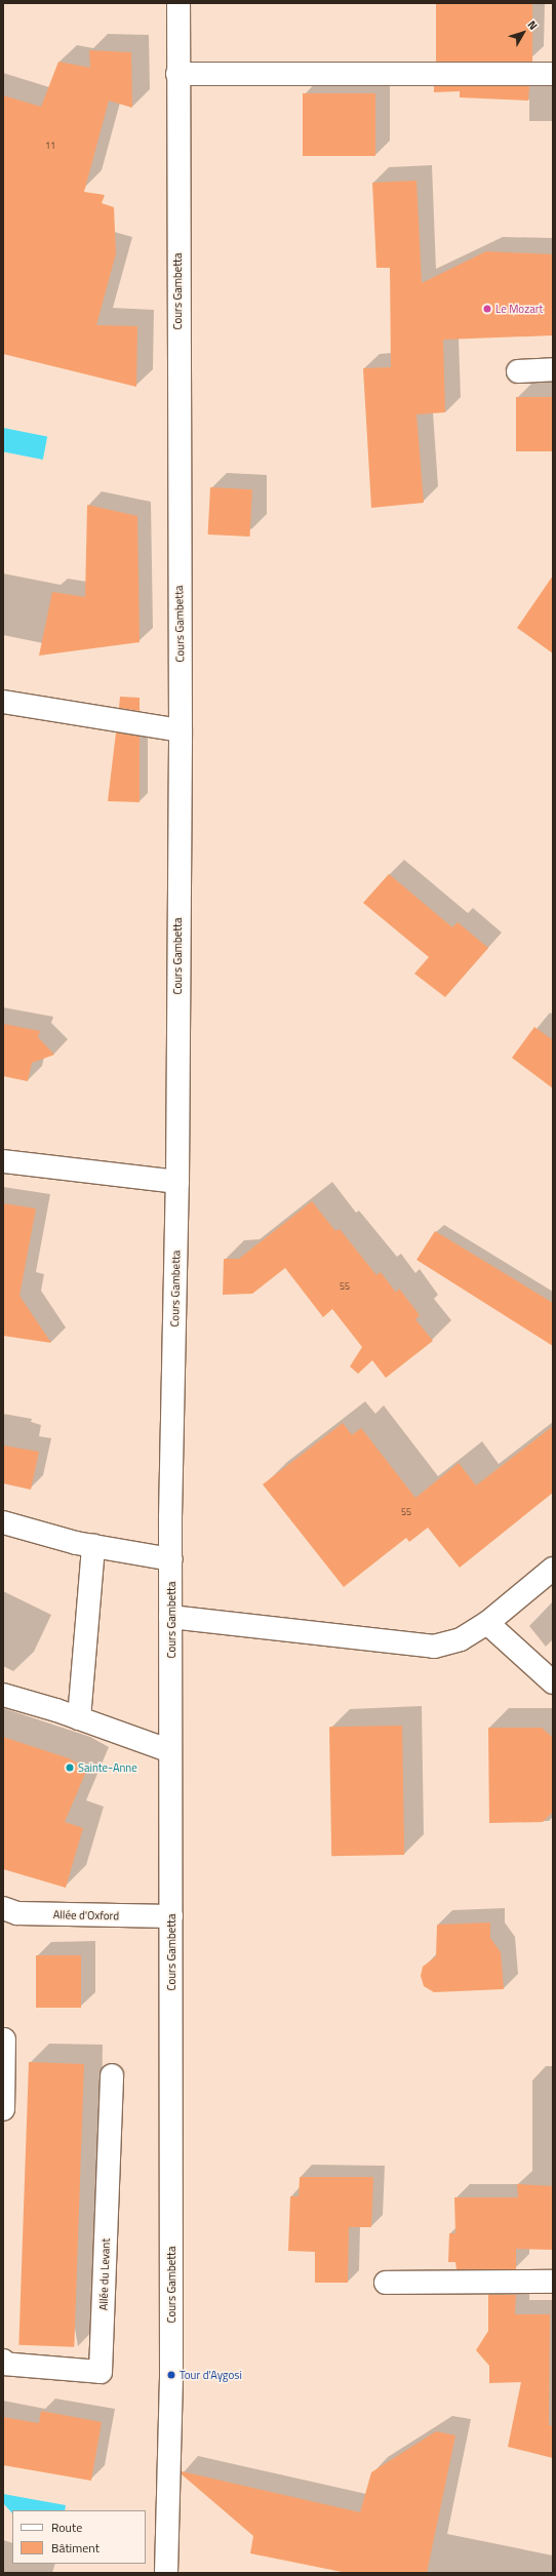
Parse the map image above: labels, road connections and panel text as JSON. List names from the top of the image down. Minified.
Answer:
{"streets":{"main road":["Cours Gambetta","Allée d'Oxford","Allée du Levant"]},"crossings":[["Cours Gambetta","Allée d'Oxford"]],"places":["Le Mozart","Sainte-Anne","Tour d'Aygosi"],"house_numbers":["11","55","55"],"legend":["Route","Bâtiment"],"north":"top right"}
